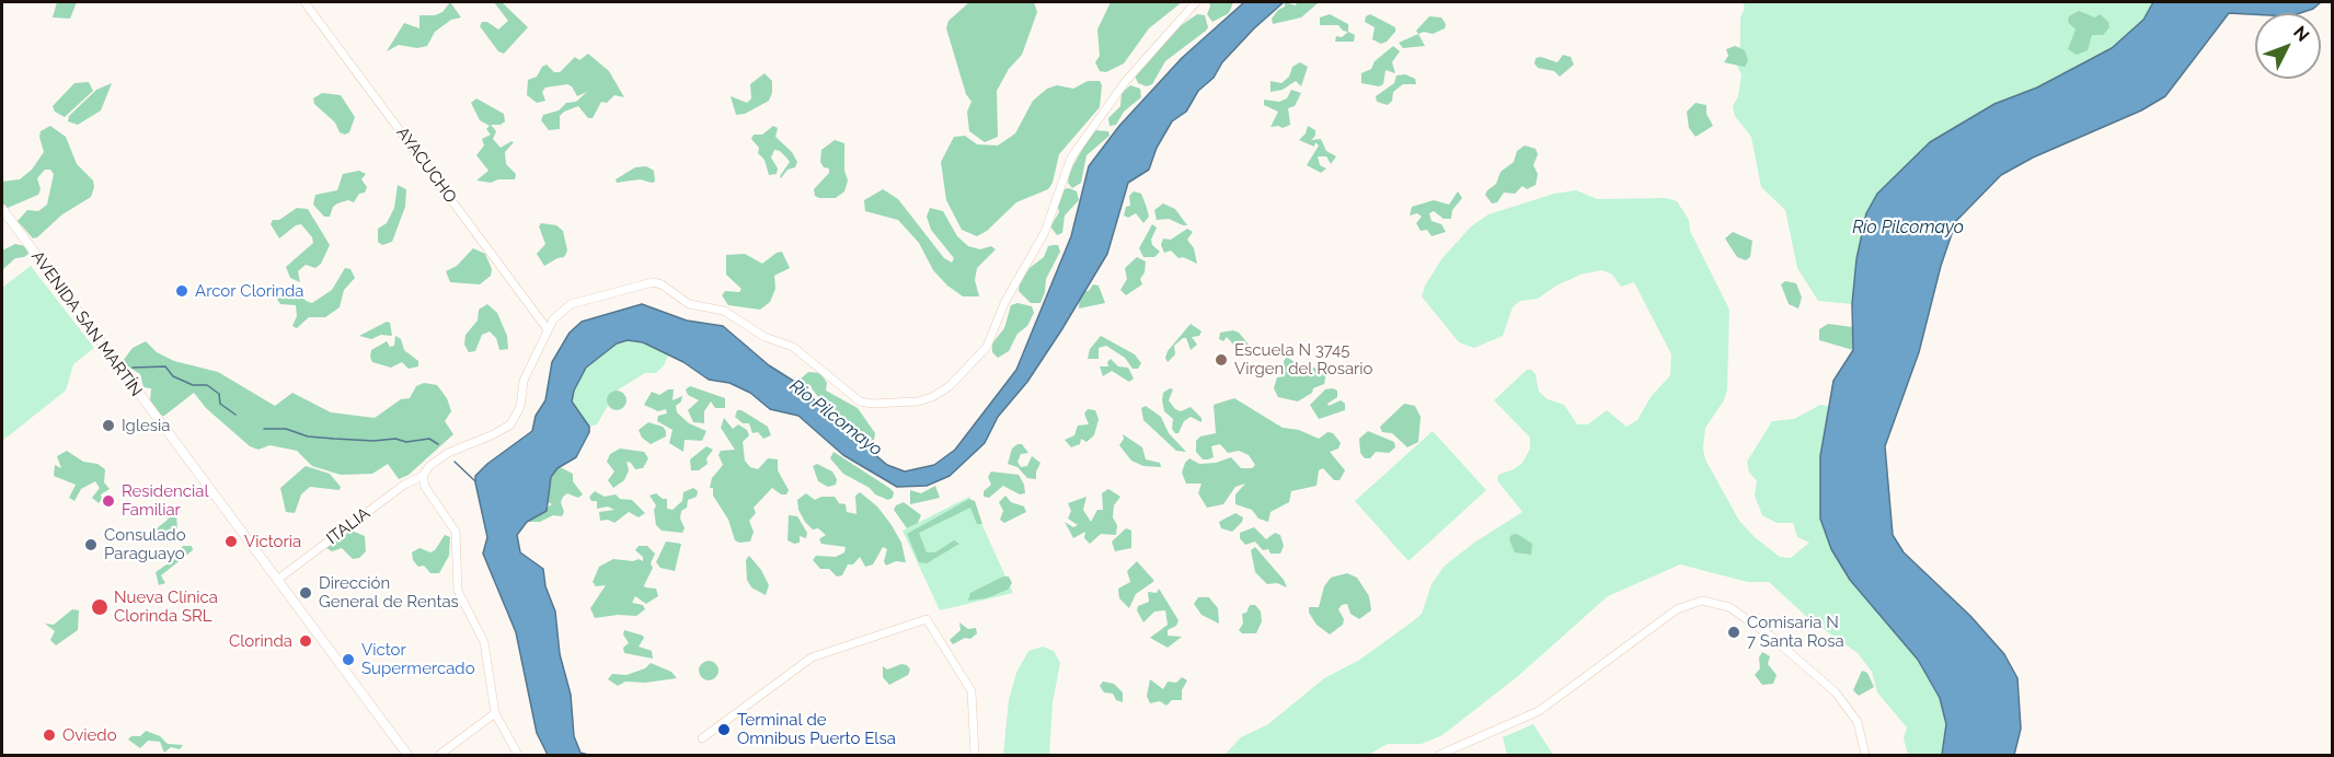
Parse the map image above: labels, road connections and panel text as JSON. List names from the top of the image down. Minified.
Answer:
{"streets":{"main road":["AVENIDA SAN MARTÍN"],"street":["AYACUCHO","ITALIA"]},"crossings":[["AYACUCHO","ITALIA"],["AVENIDA SAN MARTÍN","ITALIA"]],"water":["Río Pilcomayo"],"places":["Arcor Clorinda","Escuela N 3745 Virgen del Rosario","Iglesia","Residencial Familiar","Victoria","Consulado Paraguayo","Dirección General de Rentas","Nueva Clínica Clorinda SRL","Comisaria N 7 Santa Rosa","Clorinda","Victor Supermercado","Terminal de Omnibus Puerto Elsa","Oviedo"],"north":"top right"}
